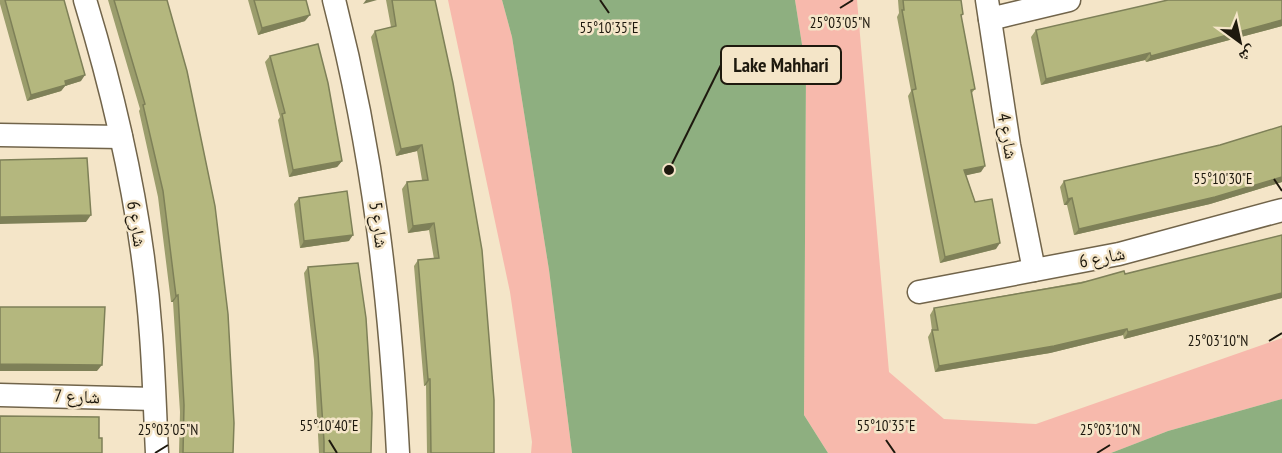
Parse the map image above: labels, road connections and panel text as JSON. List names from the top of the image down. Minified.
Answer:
{"streets":{"street":["شارع 4","شارع 6","شارع 5","شارع 7"]},"crossings":[["شارع 4","شارع 6"],["شارع 6","شارع 7"]],"places":["Lake Mahhari"],"north":"bottom right","coordinates":["25°03'05\"N","55°10'35\"E","55°10'30\"E","25°03'10\"N","55°10'40\"E"]}
